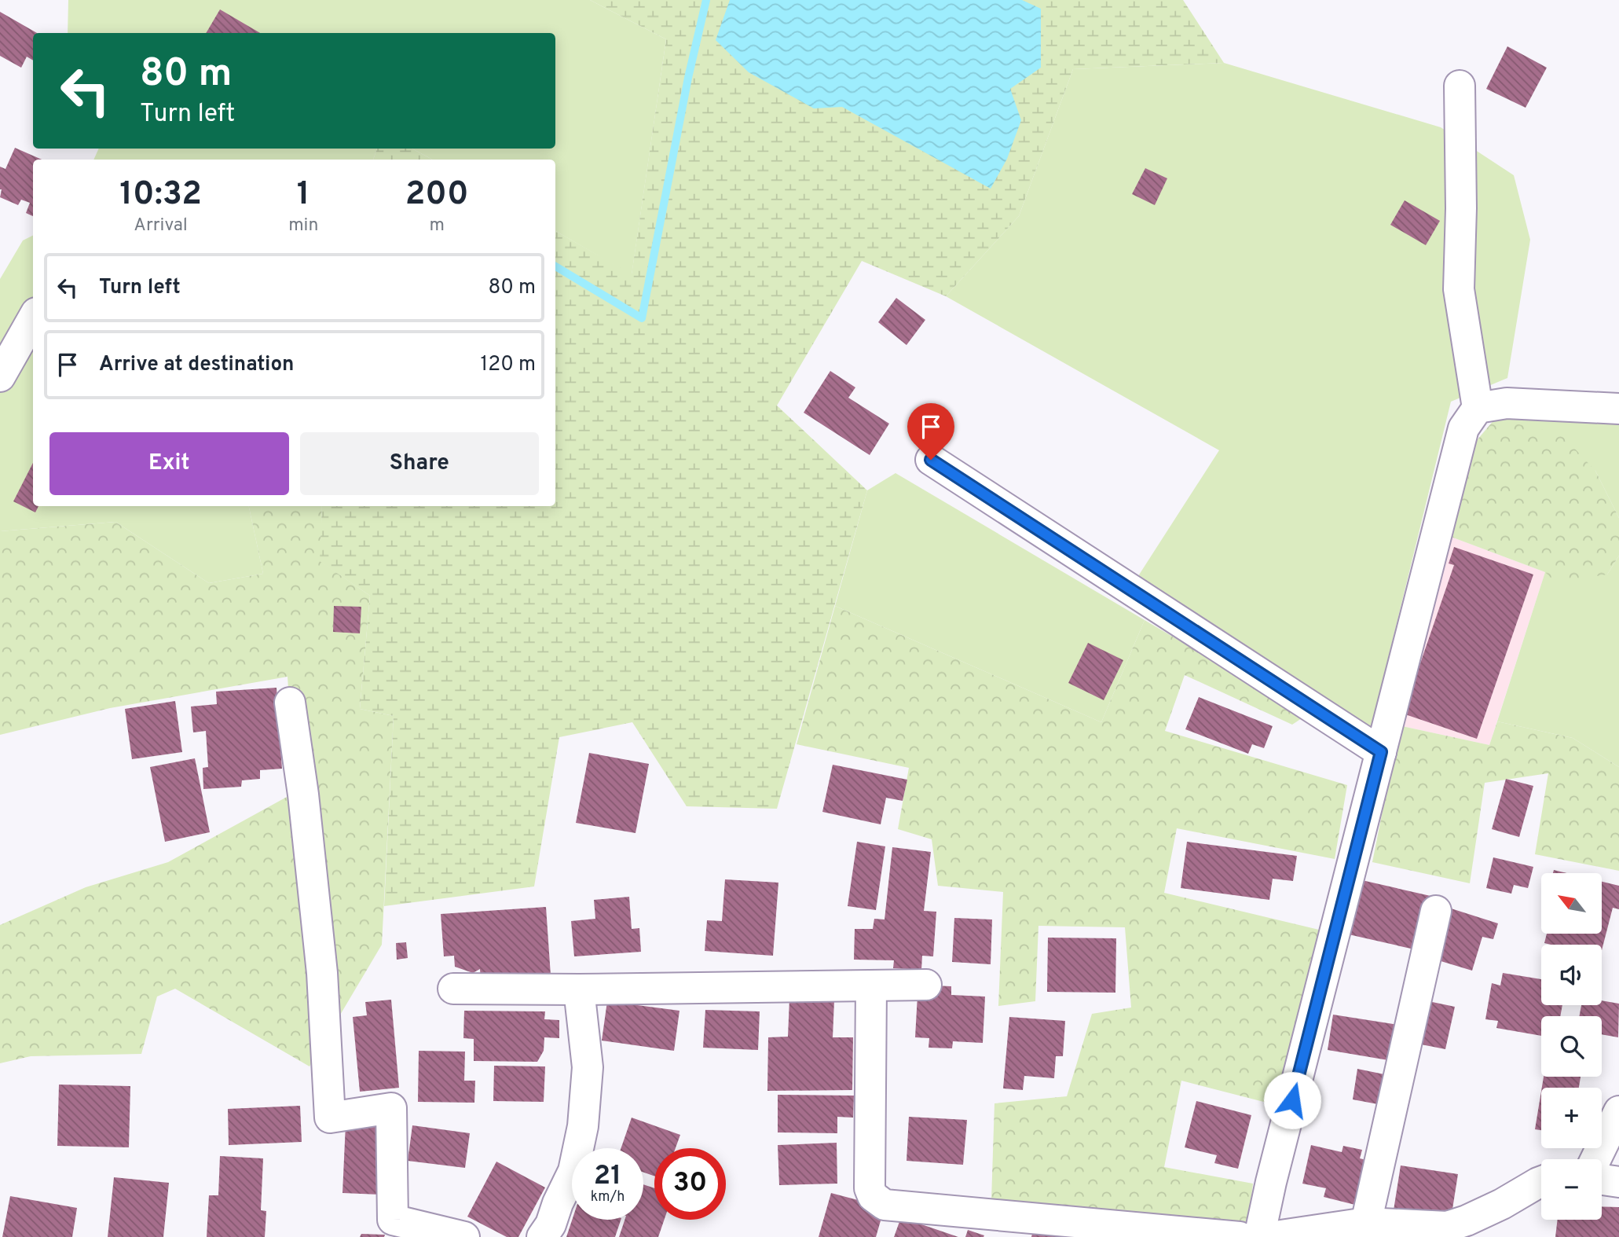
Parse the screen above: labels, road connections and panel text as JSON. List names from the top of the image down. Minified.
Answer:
{"north":"top left","page":{"turn":["80 m","Turn left"],"eta":["10:32","Arrival","1","min","200","m"],"list":[{"name":"Turn left","value":"80 m"},{"name":"Arrive at destination","value":"120 m"}],"buttons":["Exit","Share"],"map_buttons":["+","−"],"speed":"21 km/h","limit":"30"}}
